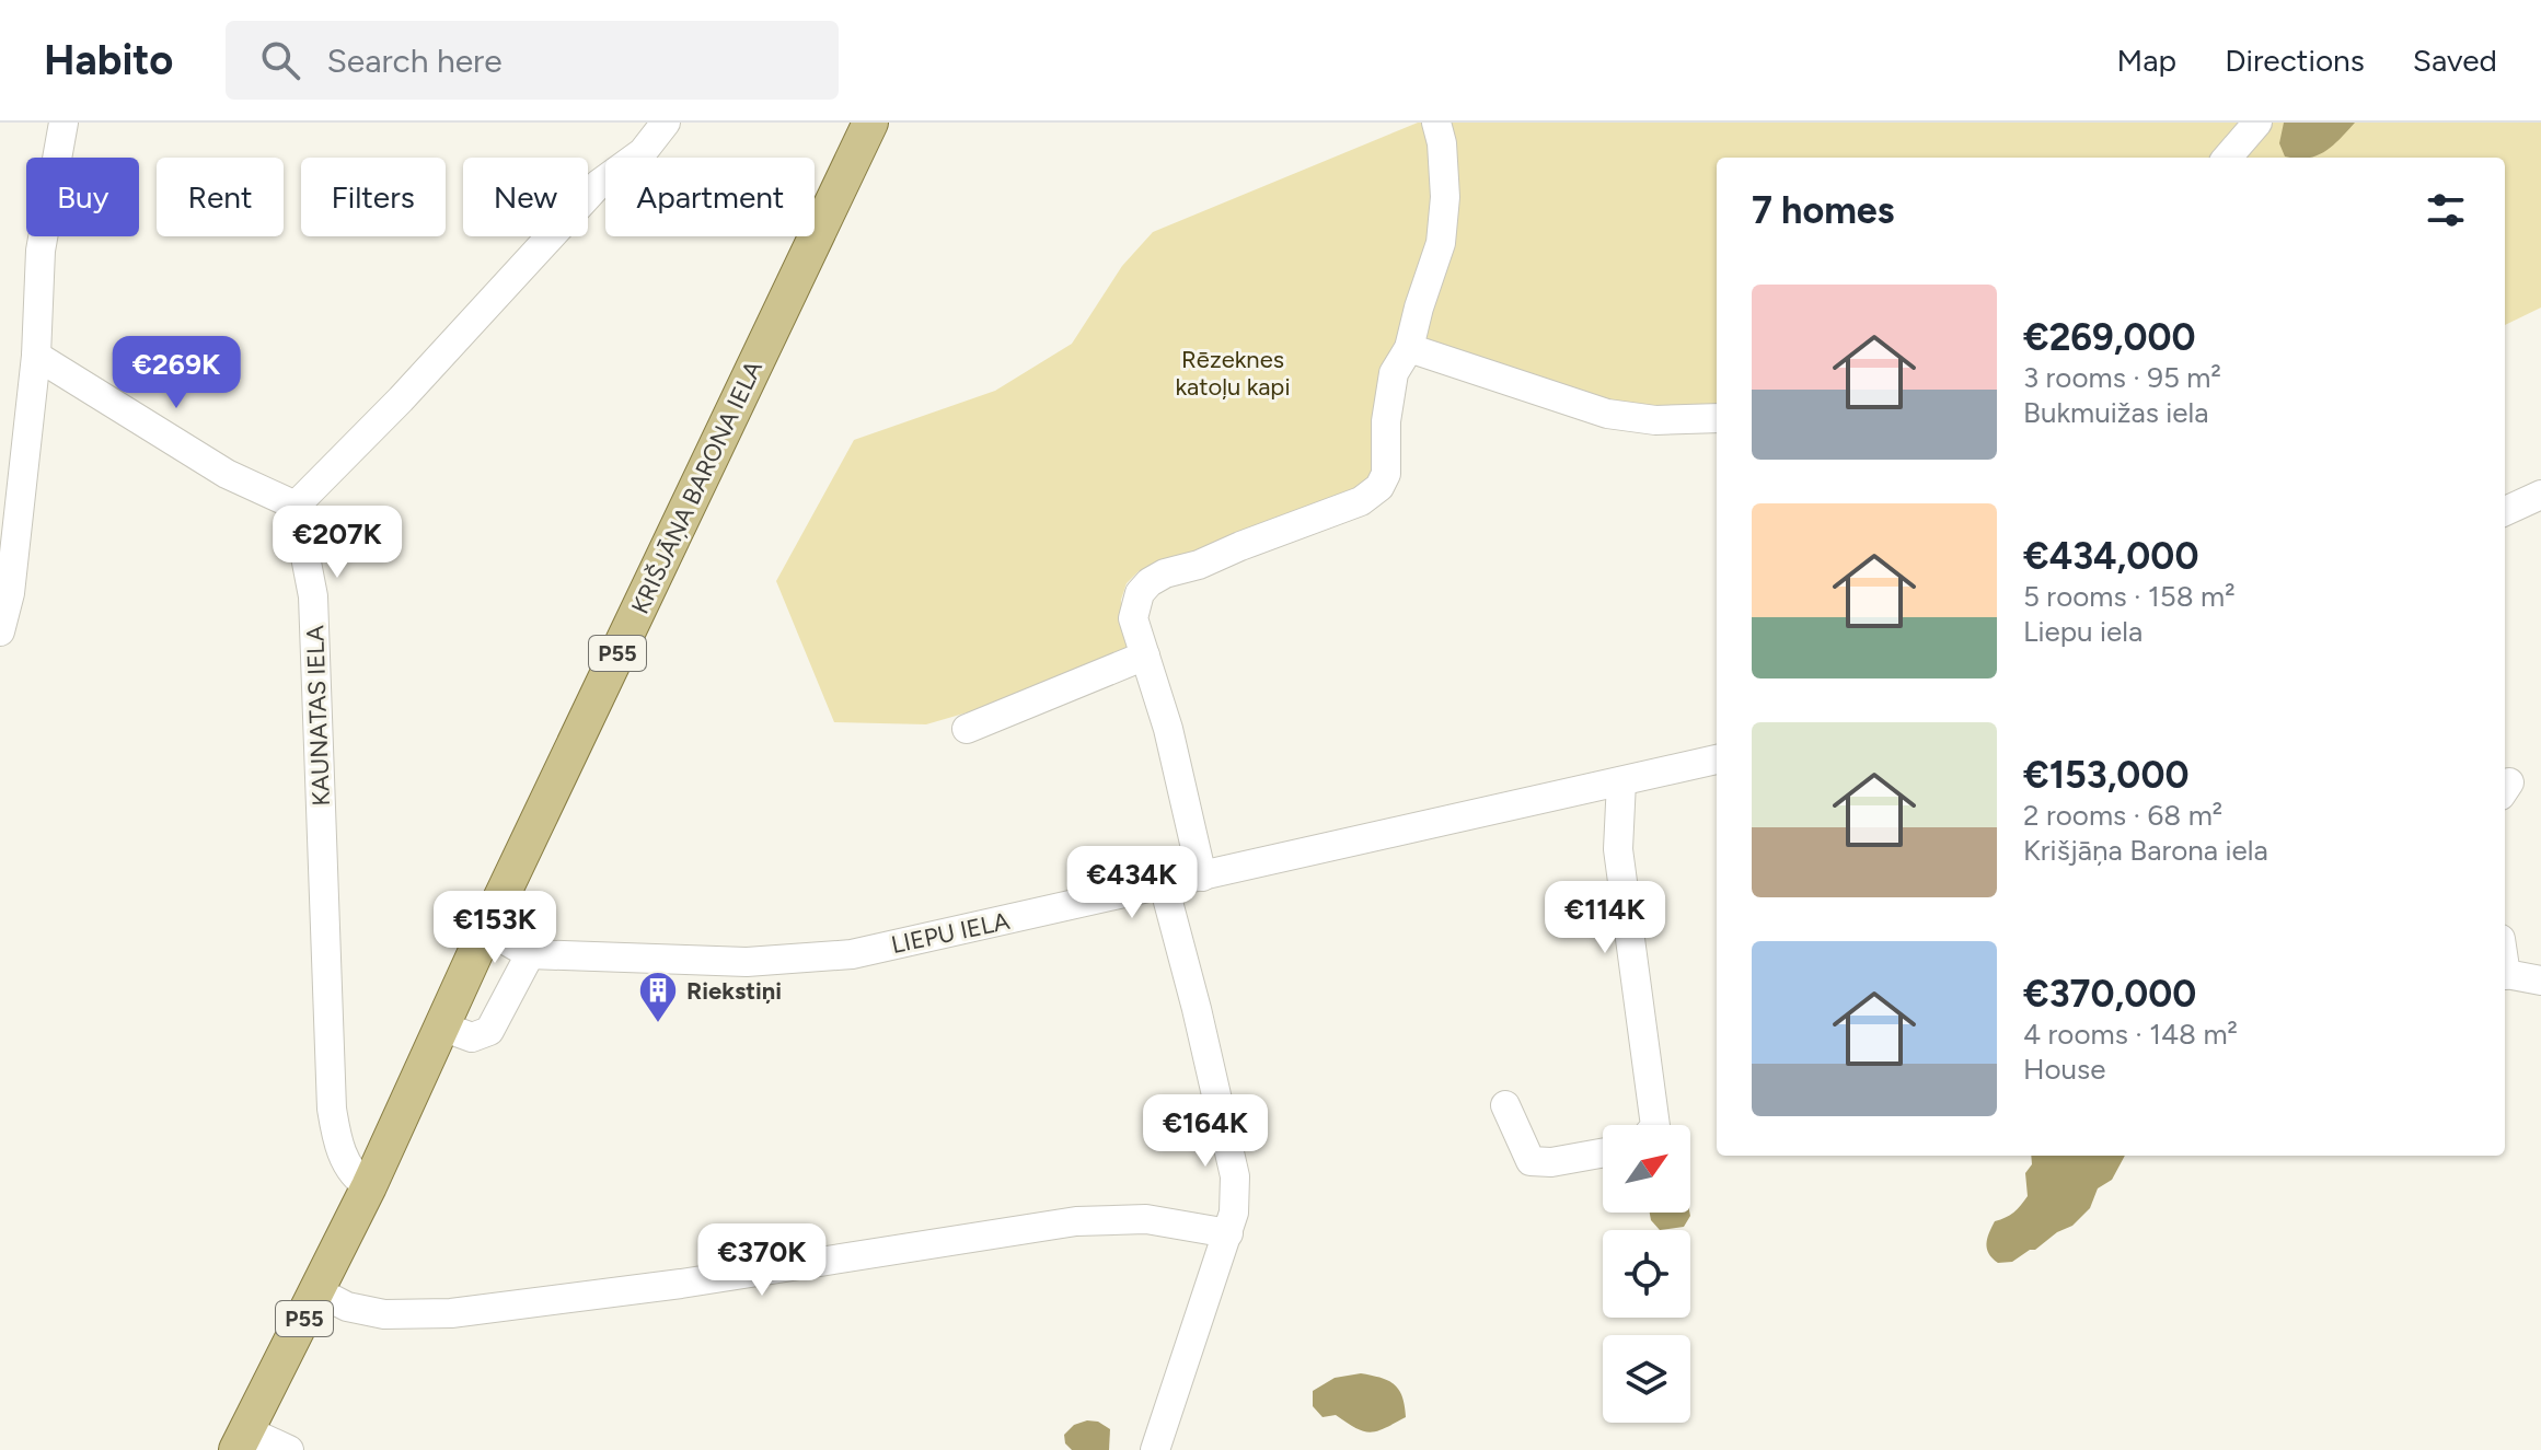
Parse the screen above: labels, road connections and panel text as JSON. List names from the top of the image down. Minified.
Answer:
{"streets":{"main road":["KRIŠJĀŅA BARONA IELA","P55"],"street":["KAUNATAS IELA","LIEPU IELA"]},"crossings":[["KRIŠJĀŅA BARONA IELA","P55"],["KRIŠJĀŅA BARONA IELA","KAUNATAS IELA"],["KRIŠJĀŅA BARONA IELA","LIEPU IELA"],["P55","KAUNATAS IELA"]],"parks":["Rēzeknes katoļu kapi"],"places":{"building":["Riekstiņi"]},"north":"top right","page":{"header":"Habito","search":"Search here","nav":["Map","Directions","Saved"],"chip":["Buy","Rent","Filters","New","Apartment"],"heading":"7 homes","list":[{"name":"€269,000","note":"3 rooms · 95 m² · Bukmuižas iela"},{"name":"€434,000","note":"5 rooms · 158 m² · Liepu iela"},{"name":"€153,000","note":"2 rooms · 68 m² · Krišjāņa Barona iela"},{"name":"€370,000","note":"4 rooms · 148 m² · House"}],"price":["€269K","€207K","€434K","€114K","€153K","€164K","€370K"]}}
